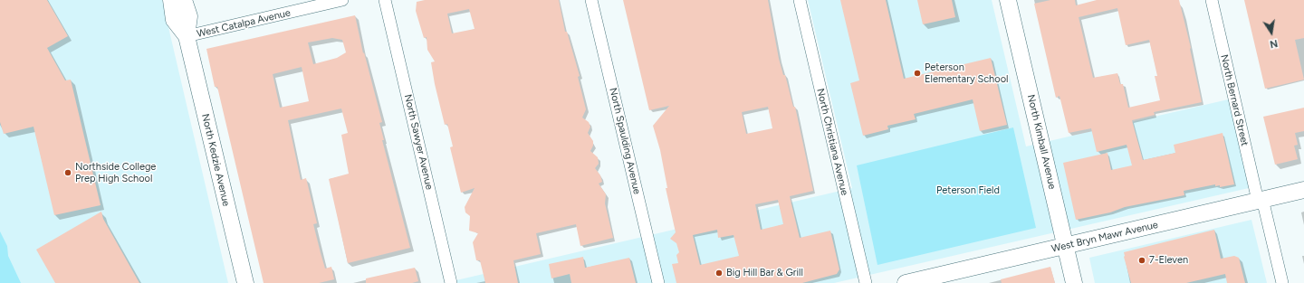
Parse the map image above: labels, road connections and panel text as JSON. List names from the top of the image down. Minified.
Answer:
{"streets":{"street":["West Catalpa Avenue","North Bernard Street","North Spaulding Avenue","North Sawyer Avenue","North Christiana Avenue","North Kimball Avenue","North Kedzie Avenue","West Bryn Mawr Avenue"]},"crossings":[["West Catalpa Avenue","North Kedzie Avenue"],["North Bernard Street","West Bryn Mawr Avenue"],["North Kimball Avenue","West Bryn Mawr Avenue"]],"parks":["Peterson Field"],"places":["Peterson Elementary School","Northside College Prep High School","7-Eleven","Big Hill Bar & Grill"],"north":"bottom"}
